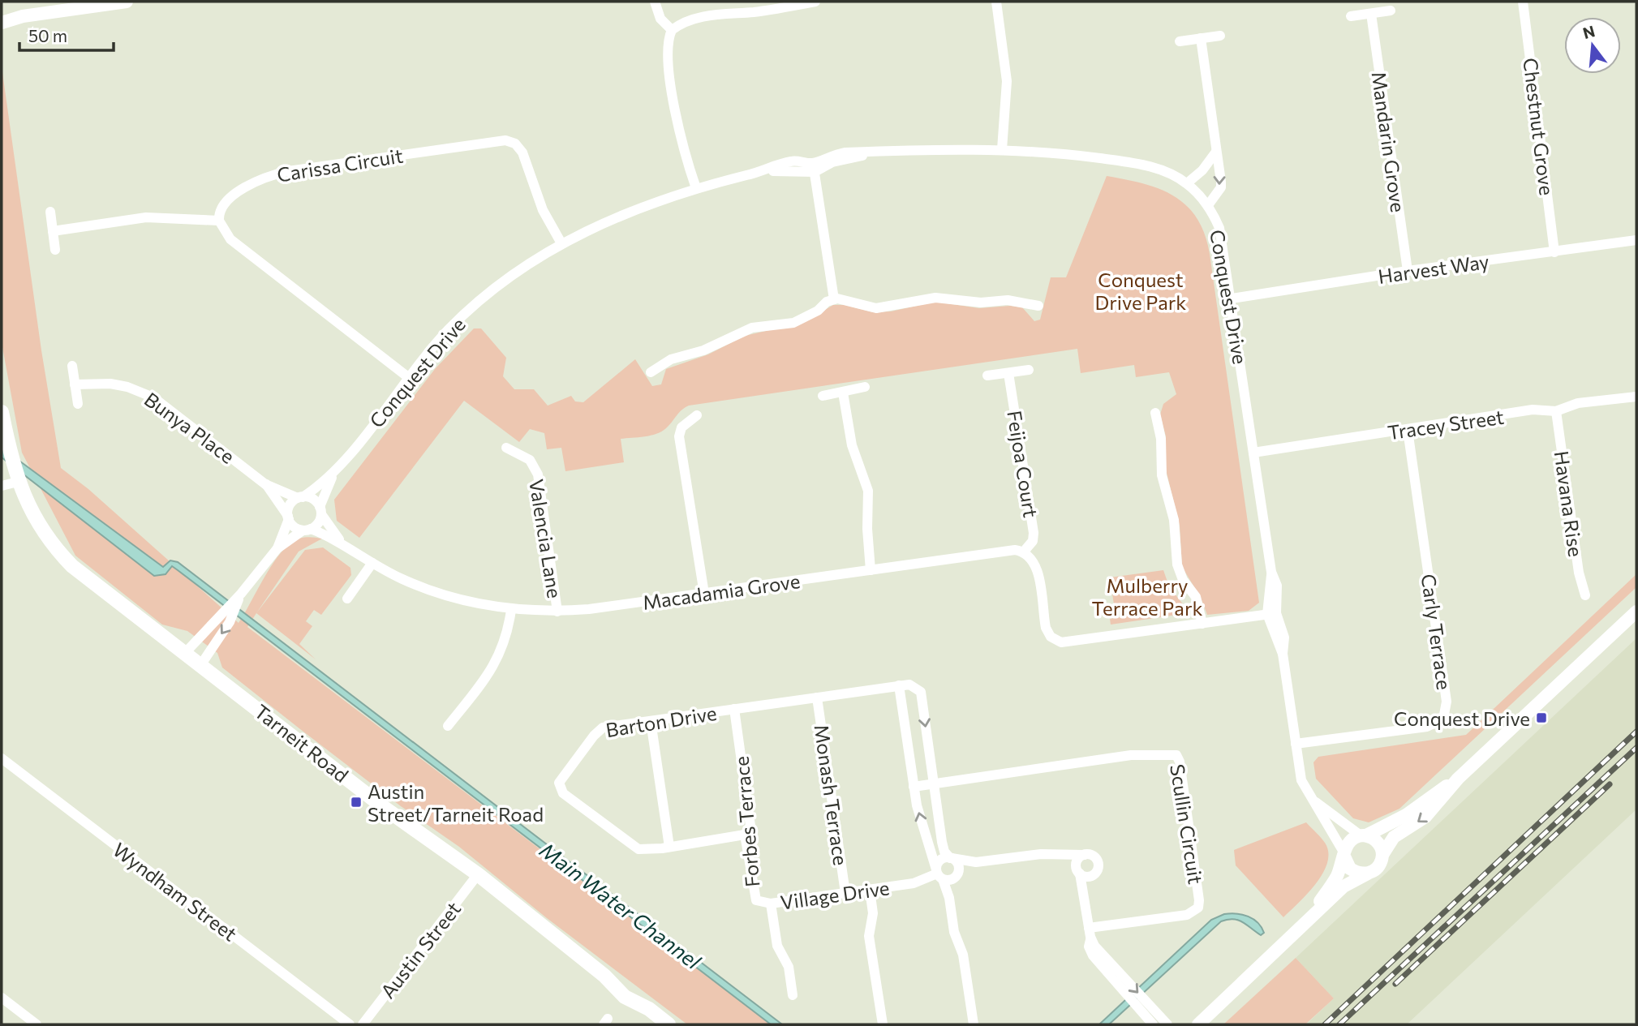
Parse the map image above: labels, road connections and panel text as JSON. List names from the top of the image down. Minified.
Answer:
{"streets":{"main road":["Tarneit Road"],"street":["Chestnut Grove","Mandarin Grove","Carissa Circuit","Harvest Way","Conquest Drive","Tracey Street","Bunya Place","Feijoa Court","Havana Rise","Valencia Lane","Macadamia Grove","Carly Terrace","Barton Drive","Monash Terrace","Forbes Terrace","Scullin Circuit","Wyndham Street","Village Drive","Austin Street"]},"crossings":[["Chestnut Grove","Harvest Way"],["Mandarin Grove","Harvest Way"],["Carissa Circuit","Conquest Drive"],["Harvest Way","Conquest Drive"],["Conquest Drive","Tracey Street"],["Conquest Drive","Bunya Place"],["Conquest Drive","Macadamia Grove"],["Conquest Drive","Carly Terrace"],["Tracey Street","Havana Rise"],["Tracey Street","Carly Terrace"],["Bunya Place","Macadamia Grove"],["Feijoa Court","Macadamia Grove"],["Valencia Lane","Macadamia Grove"],["Barton Drive","Monash Terrace"],["Barton Drive","Forbes Terrace"],["Tarneit Road","Austin Street"],["Monash Terrace","Village Drive"],["Forbes Terrace","Village Drive"]],"water":["Main Water Channel"],"parks":["Conquest Drive Park","Mulberry Terrace Park"],"places":{"transit":["Conquest Drive","Austin Street/Tarneit Road"]},"scale_bar":"50 m","north":"top"}
